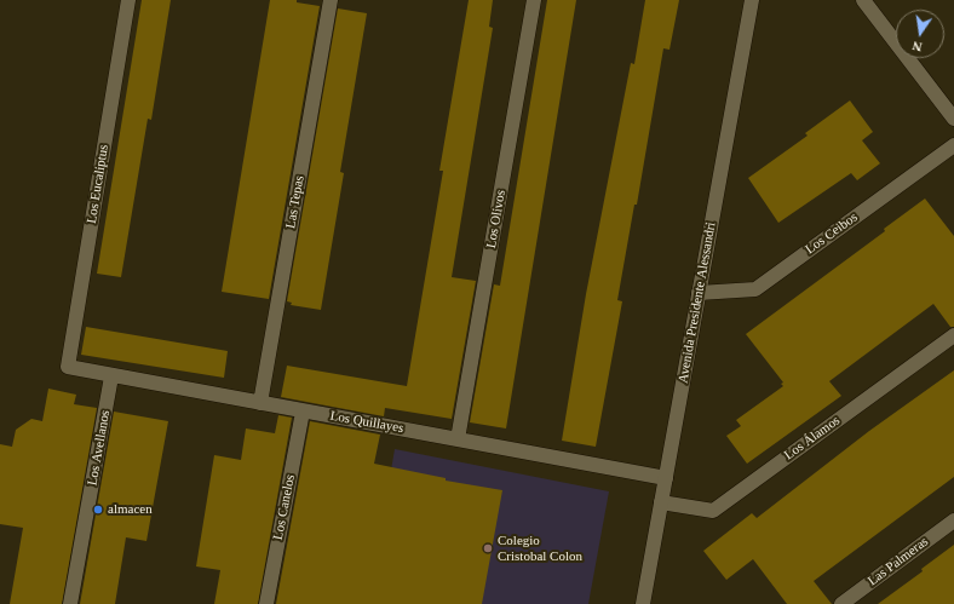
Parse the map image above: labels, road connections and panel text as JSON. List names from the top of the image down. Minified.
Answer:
{"streets":{"street":["Los Eucaliptus","Las Tepas","Los Olivos","Los Ceibos","Avenida Presidente Alessandri","Los Quillayes","Los Álamos","Los Avellanos","Los Canelos","Las Palmeras"]},"crossings":[["Los Eucaliptus","Los Quillayes"],["Las Tepas","Los Quillayes"],["Los Olivos","Los Quillayes"],["Los Ceibos","Avenida Presidente Alessandri"],["Avenida Presidente Alessandri","Los Quillayes"],["Avenida Presidente Alessandri","Los Álamos"],["Los Quillayes","Los Avellanos"],["Los Quillayes","Los Canelos"]],"places":["almacen","Colegio Cristobal Colon"],"north":"bottom"}
